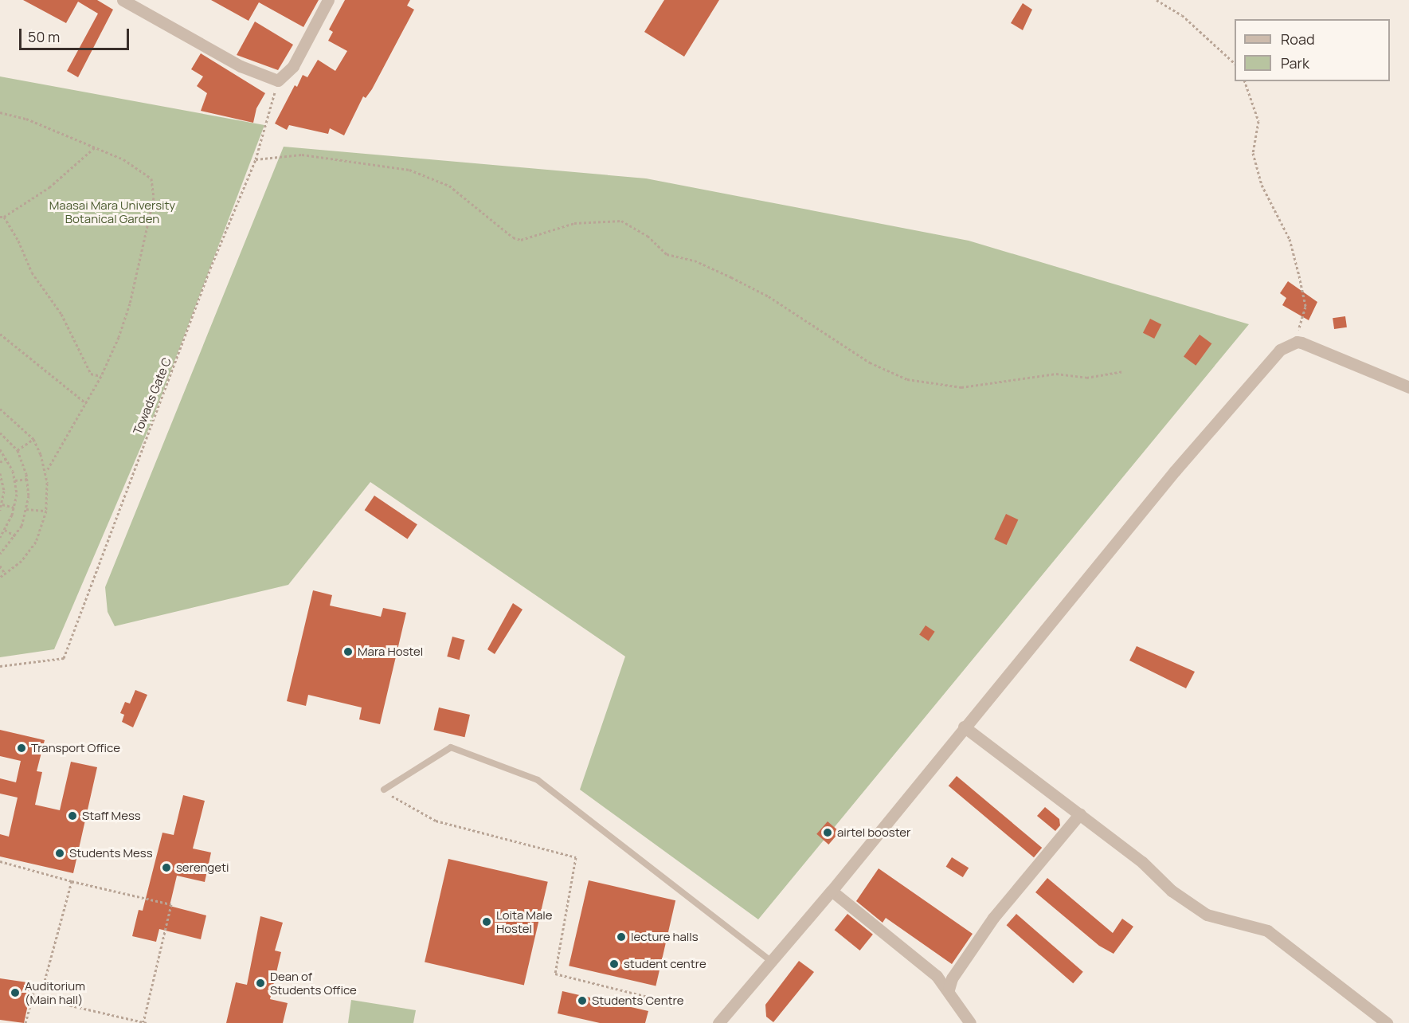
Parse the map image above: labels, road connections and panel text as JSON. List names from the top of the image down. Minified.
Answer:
{"streets":{"path":["Towads Gate C"]},"parks":["Maasai Mara University Botanical Garden"],"places":["Mara Hostel","Transport Office","Staff Mess","airtel booster","Students Mess","serengeti","Loita Male Hostel","lecture halls","student centre","Dean of Students Office","Auditorium (Main hall)","Students Centre"],"legend":["Road","Park"],"scale_bar":"50 m"}
